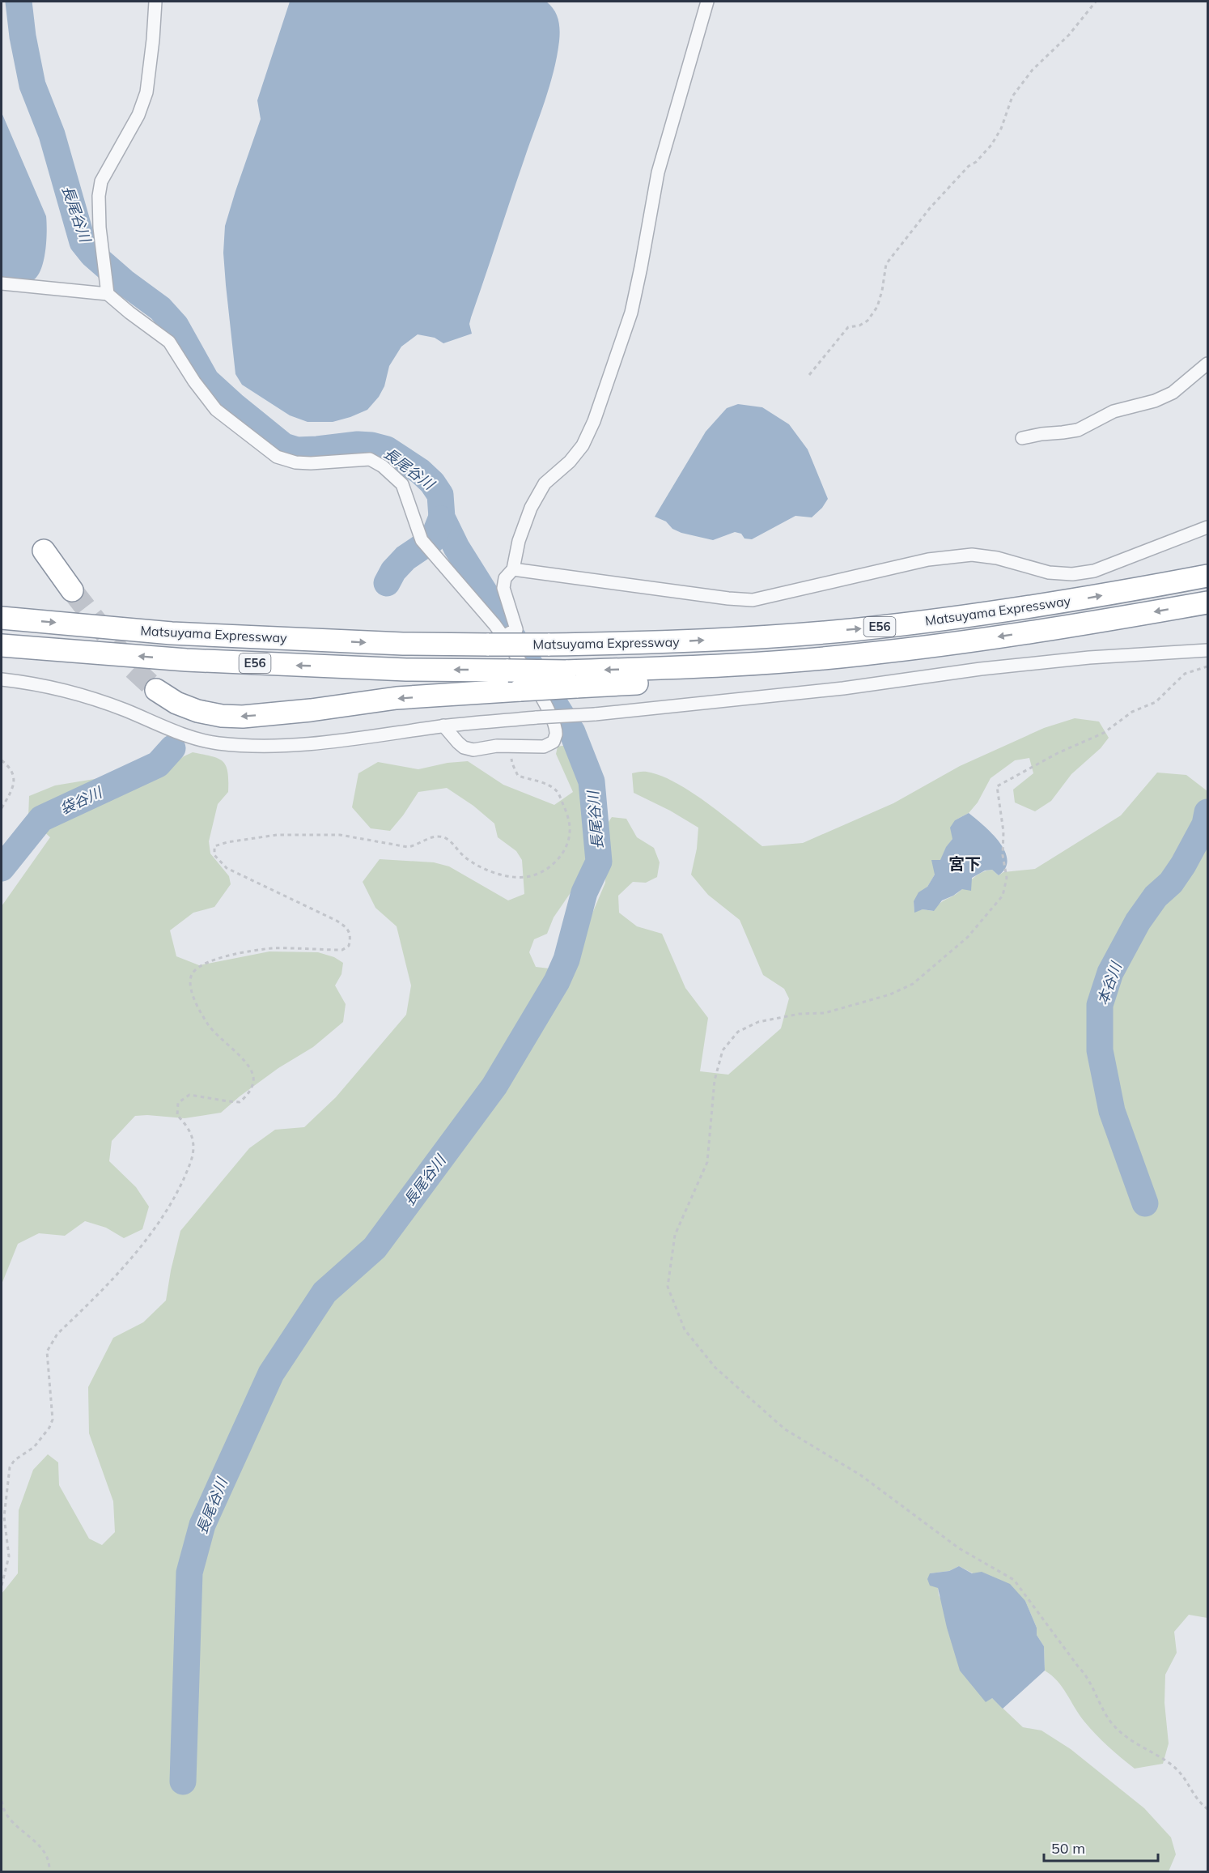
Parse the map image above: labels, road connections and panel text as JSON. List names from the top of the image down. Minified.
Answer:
{"streets":{"highway":["Matsuyama Expressway","E56"]},"districts":["宮下"],"water":["長尾谷川","袋谷川","本谷川"],"scale_bar":"50 m"}
